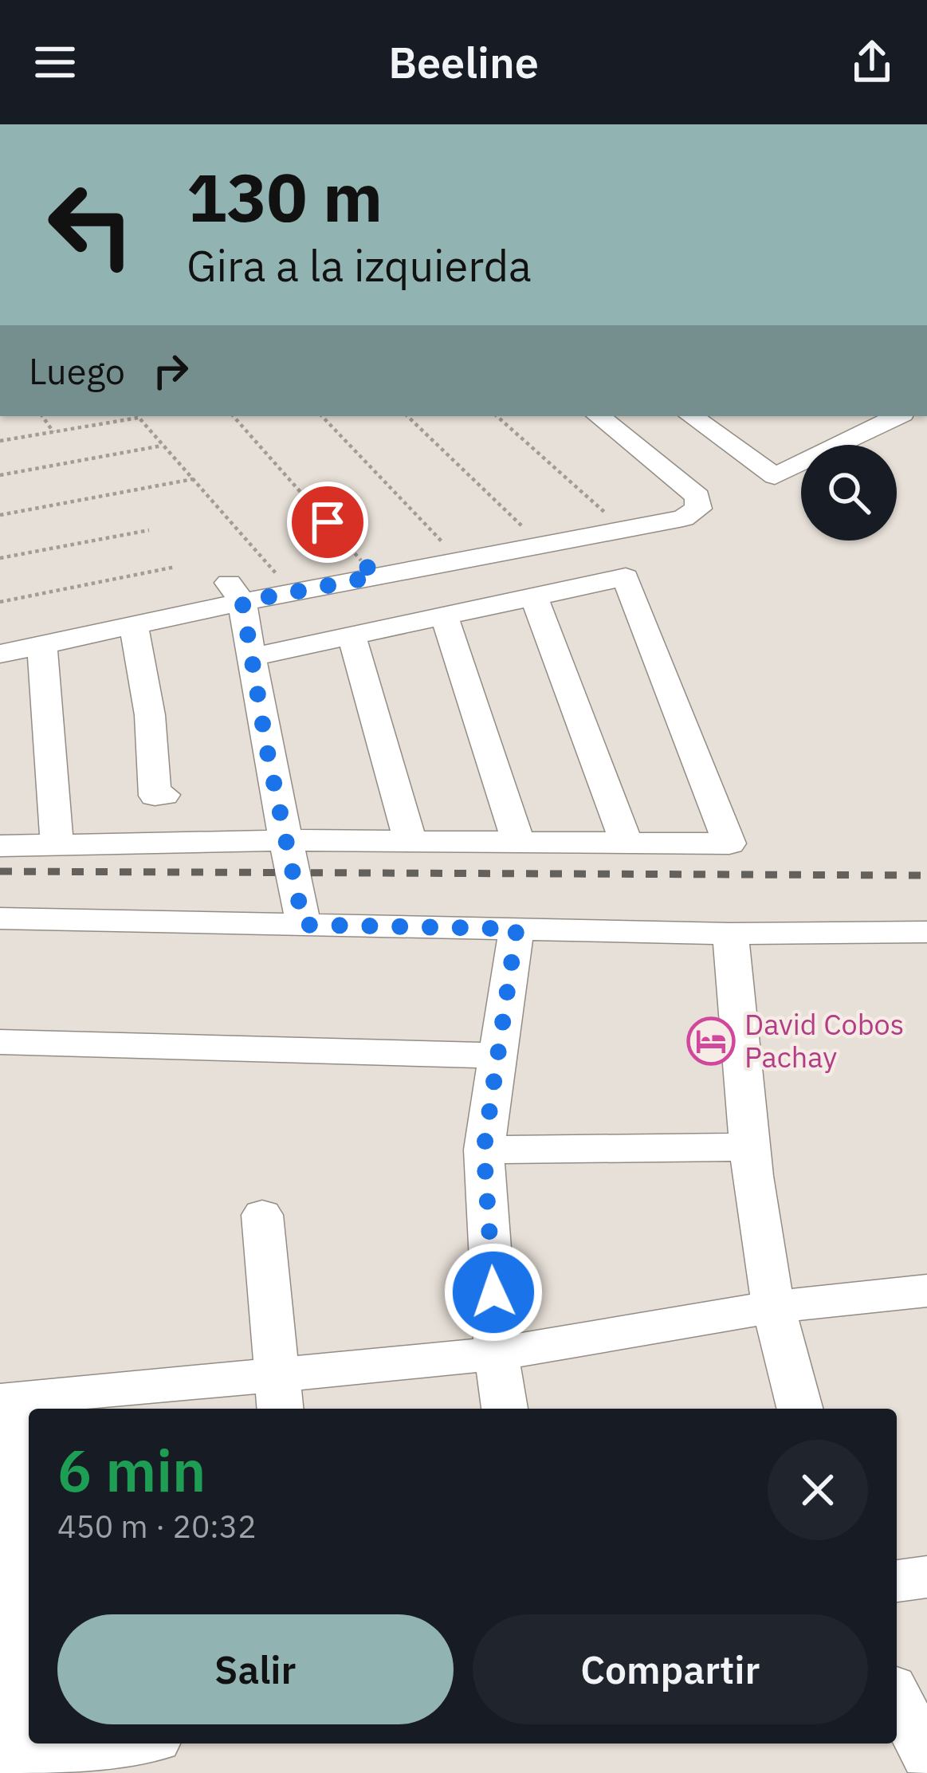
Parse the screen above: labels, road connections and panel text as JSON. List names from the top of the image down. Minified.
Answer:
{"places":{"hotel":["David Cobos Pachay"]},"page":{"header":"Beeline","turn":["130 m","Gira a la izquierda"],"then":"Luego","heading":["6 min","450 m · 20:32"],"buttons":["Salir","Compartir"]}}
